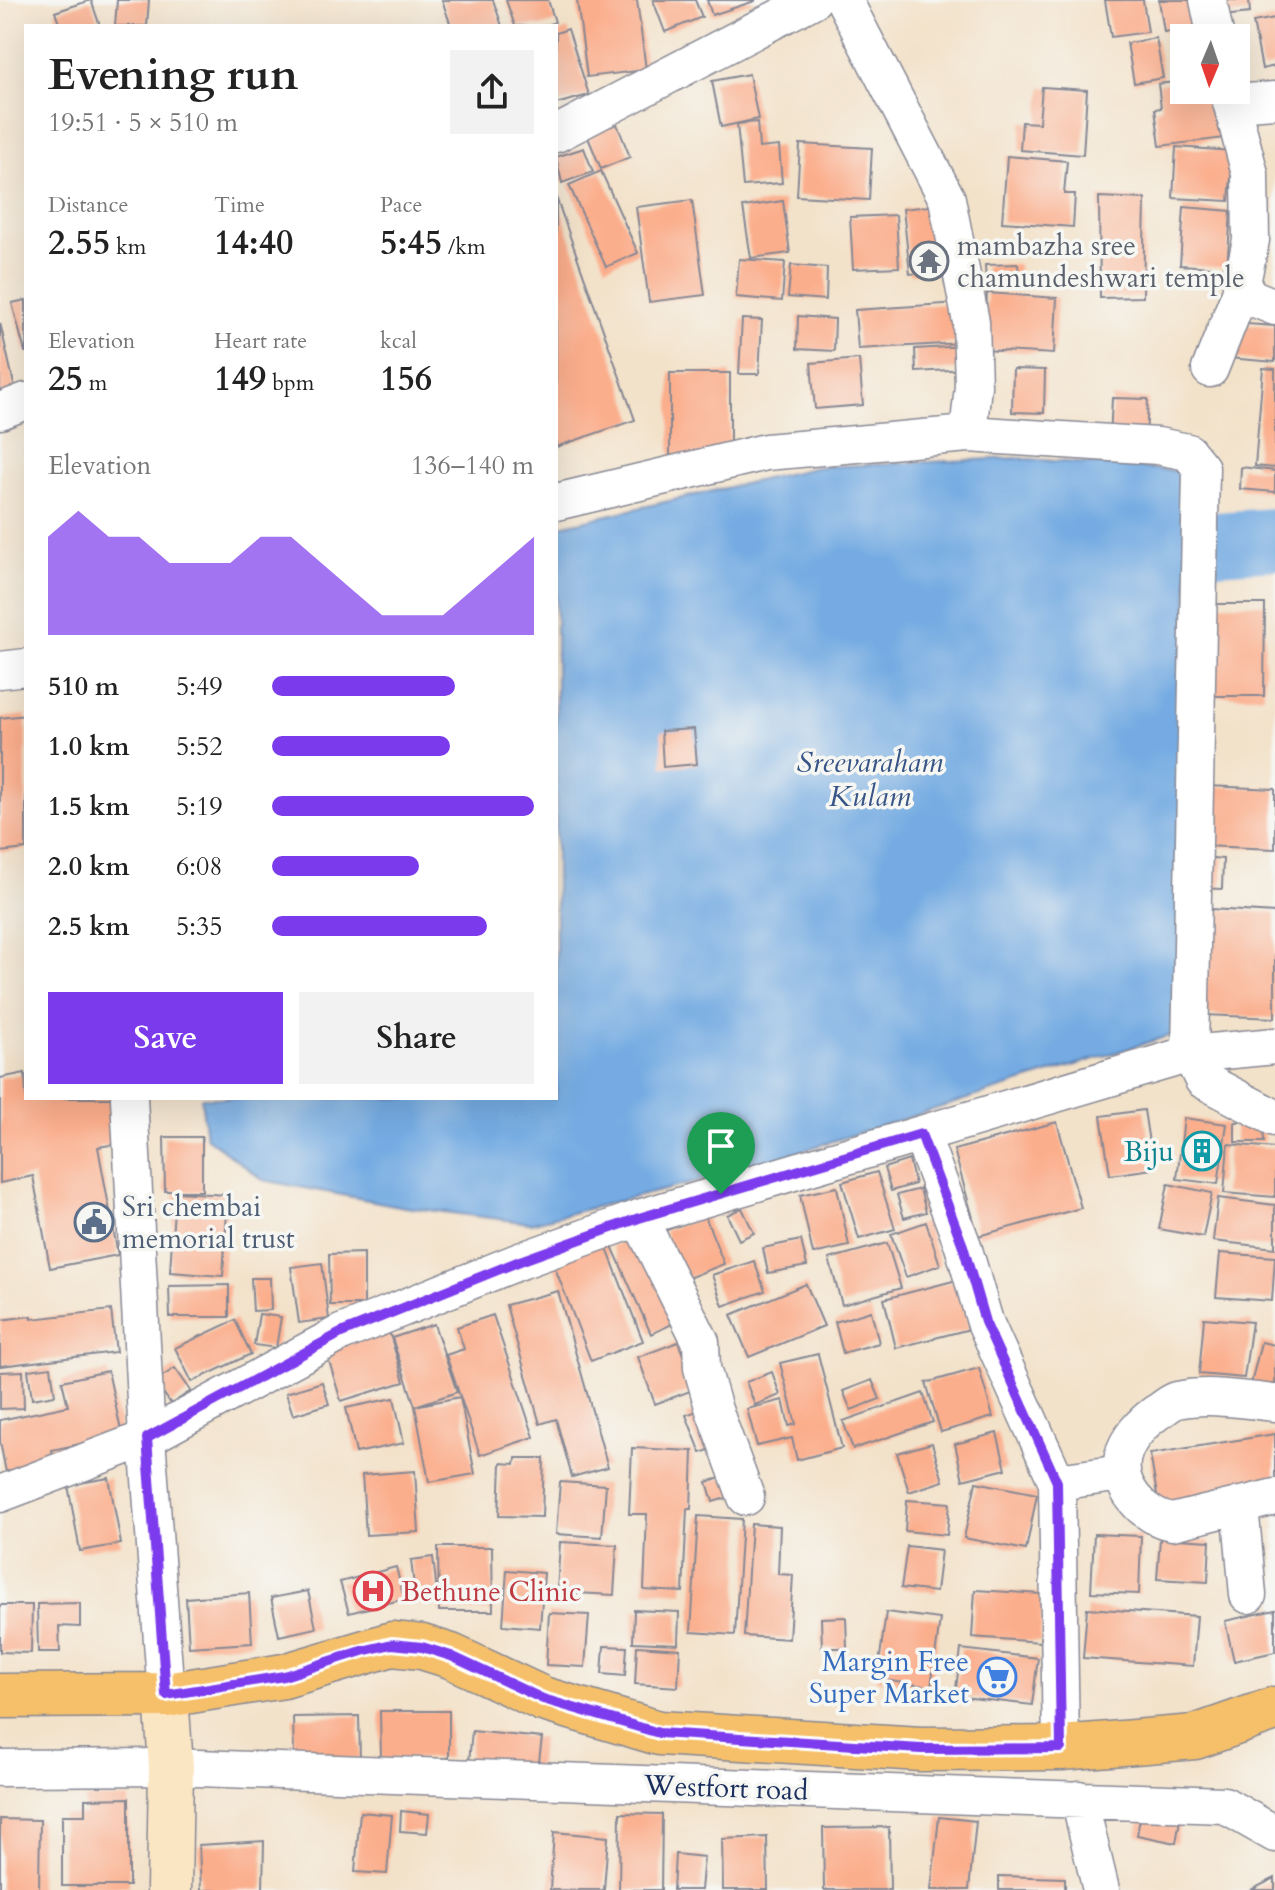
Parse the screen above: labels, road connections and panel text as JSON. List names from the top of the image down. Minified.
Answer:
{"streets":{"street":["Westfort road"]},"water":["Sreevaraham Kulam"],"places":{"temple":["mambazha sree chamundeshwari temple"],"building":["Biju"],"public building":["Sri chembai memorial trust"],"hospital":["Bethune Clinic"],"supermarket":["Margin Free Super Market"]},"north":"bottom","page":{"heading":["Evening run","19:51 · 5 × 510 m"],"stats":[["Distance","2.55 km"],["Time","14:40"],["Pace","5:45 /km"],["Elevation","25 m"],["Heart rate","149 bpm"],["kcal","156"]],"chart":["Elevation","136–140 m"],"list":[{"name":"510 m","note":"5:49"},{"name":"1.0 km","note":"5:52"},{"name":"1.5 km","note":"5:19"},{"name":"2.0 km","note":"6:08"},{"name":"2.5 km","note":"5:35"}],"buttons":["Save","Share"]}}
